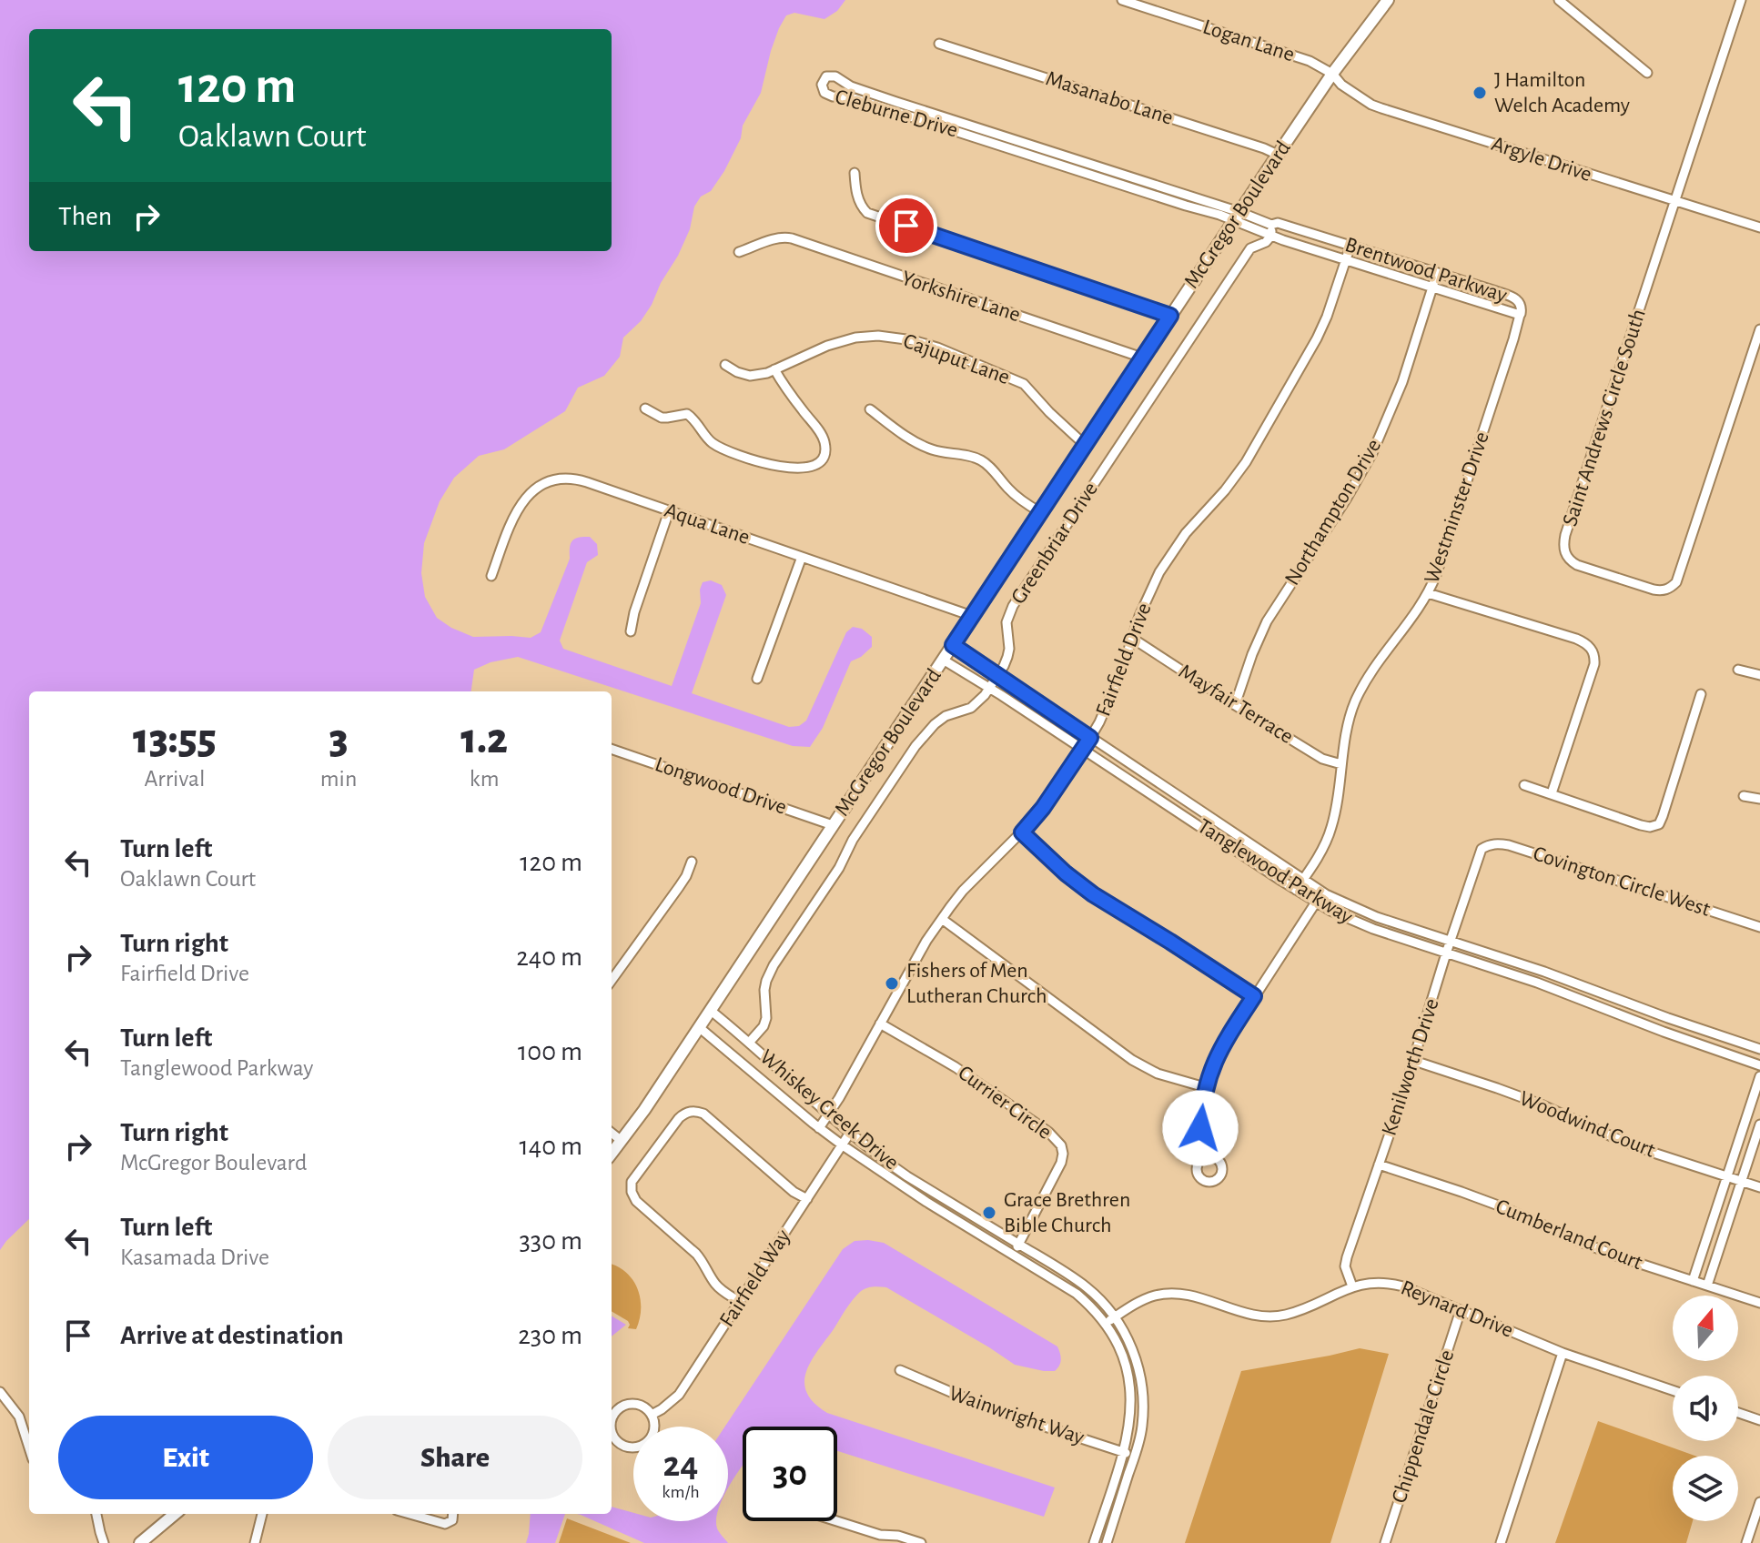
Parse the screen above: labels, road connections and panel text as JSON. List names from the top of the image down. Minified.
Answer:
{"streets":{"main road":["McGregor Boulevard"],"street":["Logan Lane","Masanabo Lane","Cleburne Drive","Argyle Drive","Brentwood Parkway","Yorkshire Lane","Cajuput Lane","Saint Andrews Circle South","Westminster Drive","Northampton Drive","Aqua Lane","Greenbriar Drive","Fairfield Drive","Mayfair Terrace","Longwood Drive","Tanglewood Parkway","Covington Circle West","Kenilworth Drive","Currier Circle","Whiskey Creek Drive","Woodwind Court","Cumberland Court","Fairfield Way","Reynard Drive","Wainwright Way","Chippendale Circle"]},"crossings":[["Logan Lane","Argyle Drive"],["Logan Lane","McGregor Boulevard"],["Masanabo Lane","McGregor Boulevard"],["Cleburne Drive","McGregor Boulevard"],["Cleburne Drive","Brentwood Parkway"],["Argyle Drive","McGregor Boulevard"],["Argyle Drive","Saint Andrews Circle South"],["McGregor Boulevard","Brentwood Parkway"],["McGregor Boulevard","Yorkshire Lane"],["McGregor Boulevard","Cajuput Lane"],["McGregor Boulevard","Aqua Lane"],["McGregor Boulevard","Longwood Drive"],["McGregor Boulevard","Tanglewood Parkway"],["McGregor Boulevard","Whiskey Creek Drive"],["Brentwood Parkway","Westminster Drive"],["Brentwood Parkway","Northampton Drive"],["Brentwood Parkway","Greenbriar Drive"],["Brentwood Parkway","Fairfield Drive"],["Westminster Drive","Mayfair Terrace"],["Westminster Drive","Tanglewood Parkway"],["Northampton Drive","Mayfair Terrace"],["Greenbriar Drive","Tanglewood Parkway"],["Greenbriar Drive","Whiskey Creek Drive"],["Fairfield Drive","Mayfair Terrace"],["Fairfield Drive","Tanglewood Parkway"],["Fairfield Drive","Currier Circle"],["Fairfield Drive","Whiskey Creek Drive"],["Tanglewood Parkway","Kenilworth Drive"],["Covington Circle West","Kenilworth Drive"],["Kenilworth Drive","Woodwind Court"],["Kenilworth Drive","Cumberland Court"],["Kenilworth Drive","Reynard Drive"],["Currier Circle","Whiskey Creek Drive"],["Whiskey Creek Drive","Fairfield Way"],["Whiskey Creek Drive","Reynard Drive"],["Whiskey Creek Drive","Wainwright Way"],["Reynard Drive","Chippendale Circle"]],"places":["J Hamilton Welch Academy","Fishers of Men Lutheran Church","Grace Brethren Bible Church"],"north":"top","page":{"turn":["120 m","Oaklawn Court"],"then":"Then","eta":["13:55","Arrival","3","min","1.2","km"],"list":[{"name":"Turn left","note":"Oaklawn Court","value":"120 m"},{"name":"Turn right","note":"Fairfield Drive","value":"240 m"},{"name":"Turn left","note":"Tanglewood Parkway","value":"100 m"},{"name":"Turn right","note":"McGregor Boulevard","value":"140 m"},{"name":"Turn left","note":"Kasamada Drive","value":"330 m"},{"name":"Arrive at destination","value":"230 m"}],"buttons":["Exit","Share"],"speed":"24 km/h","limit":"30"}}
